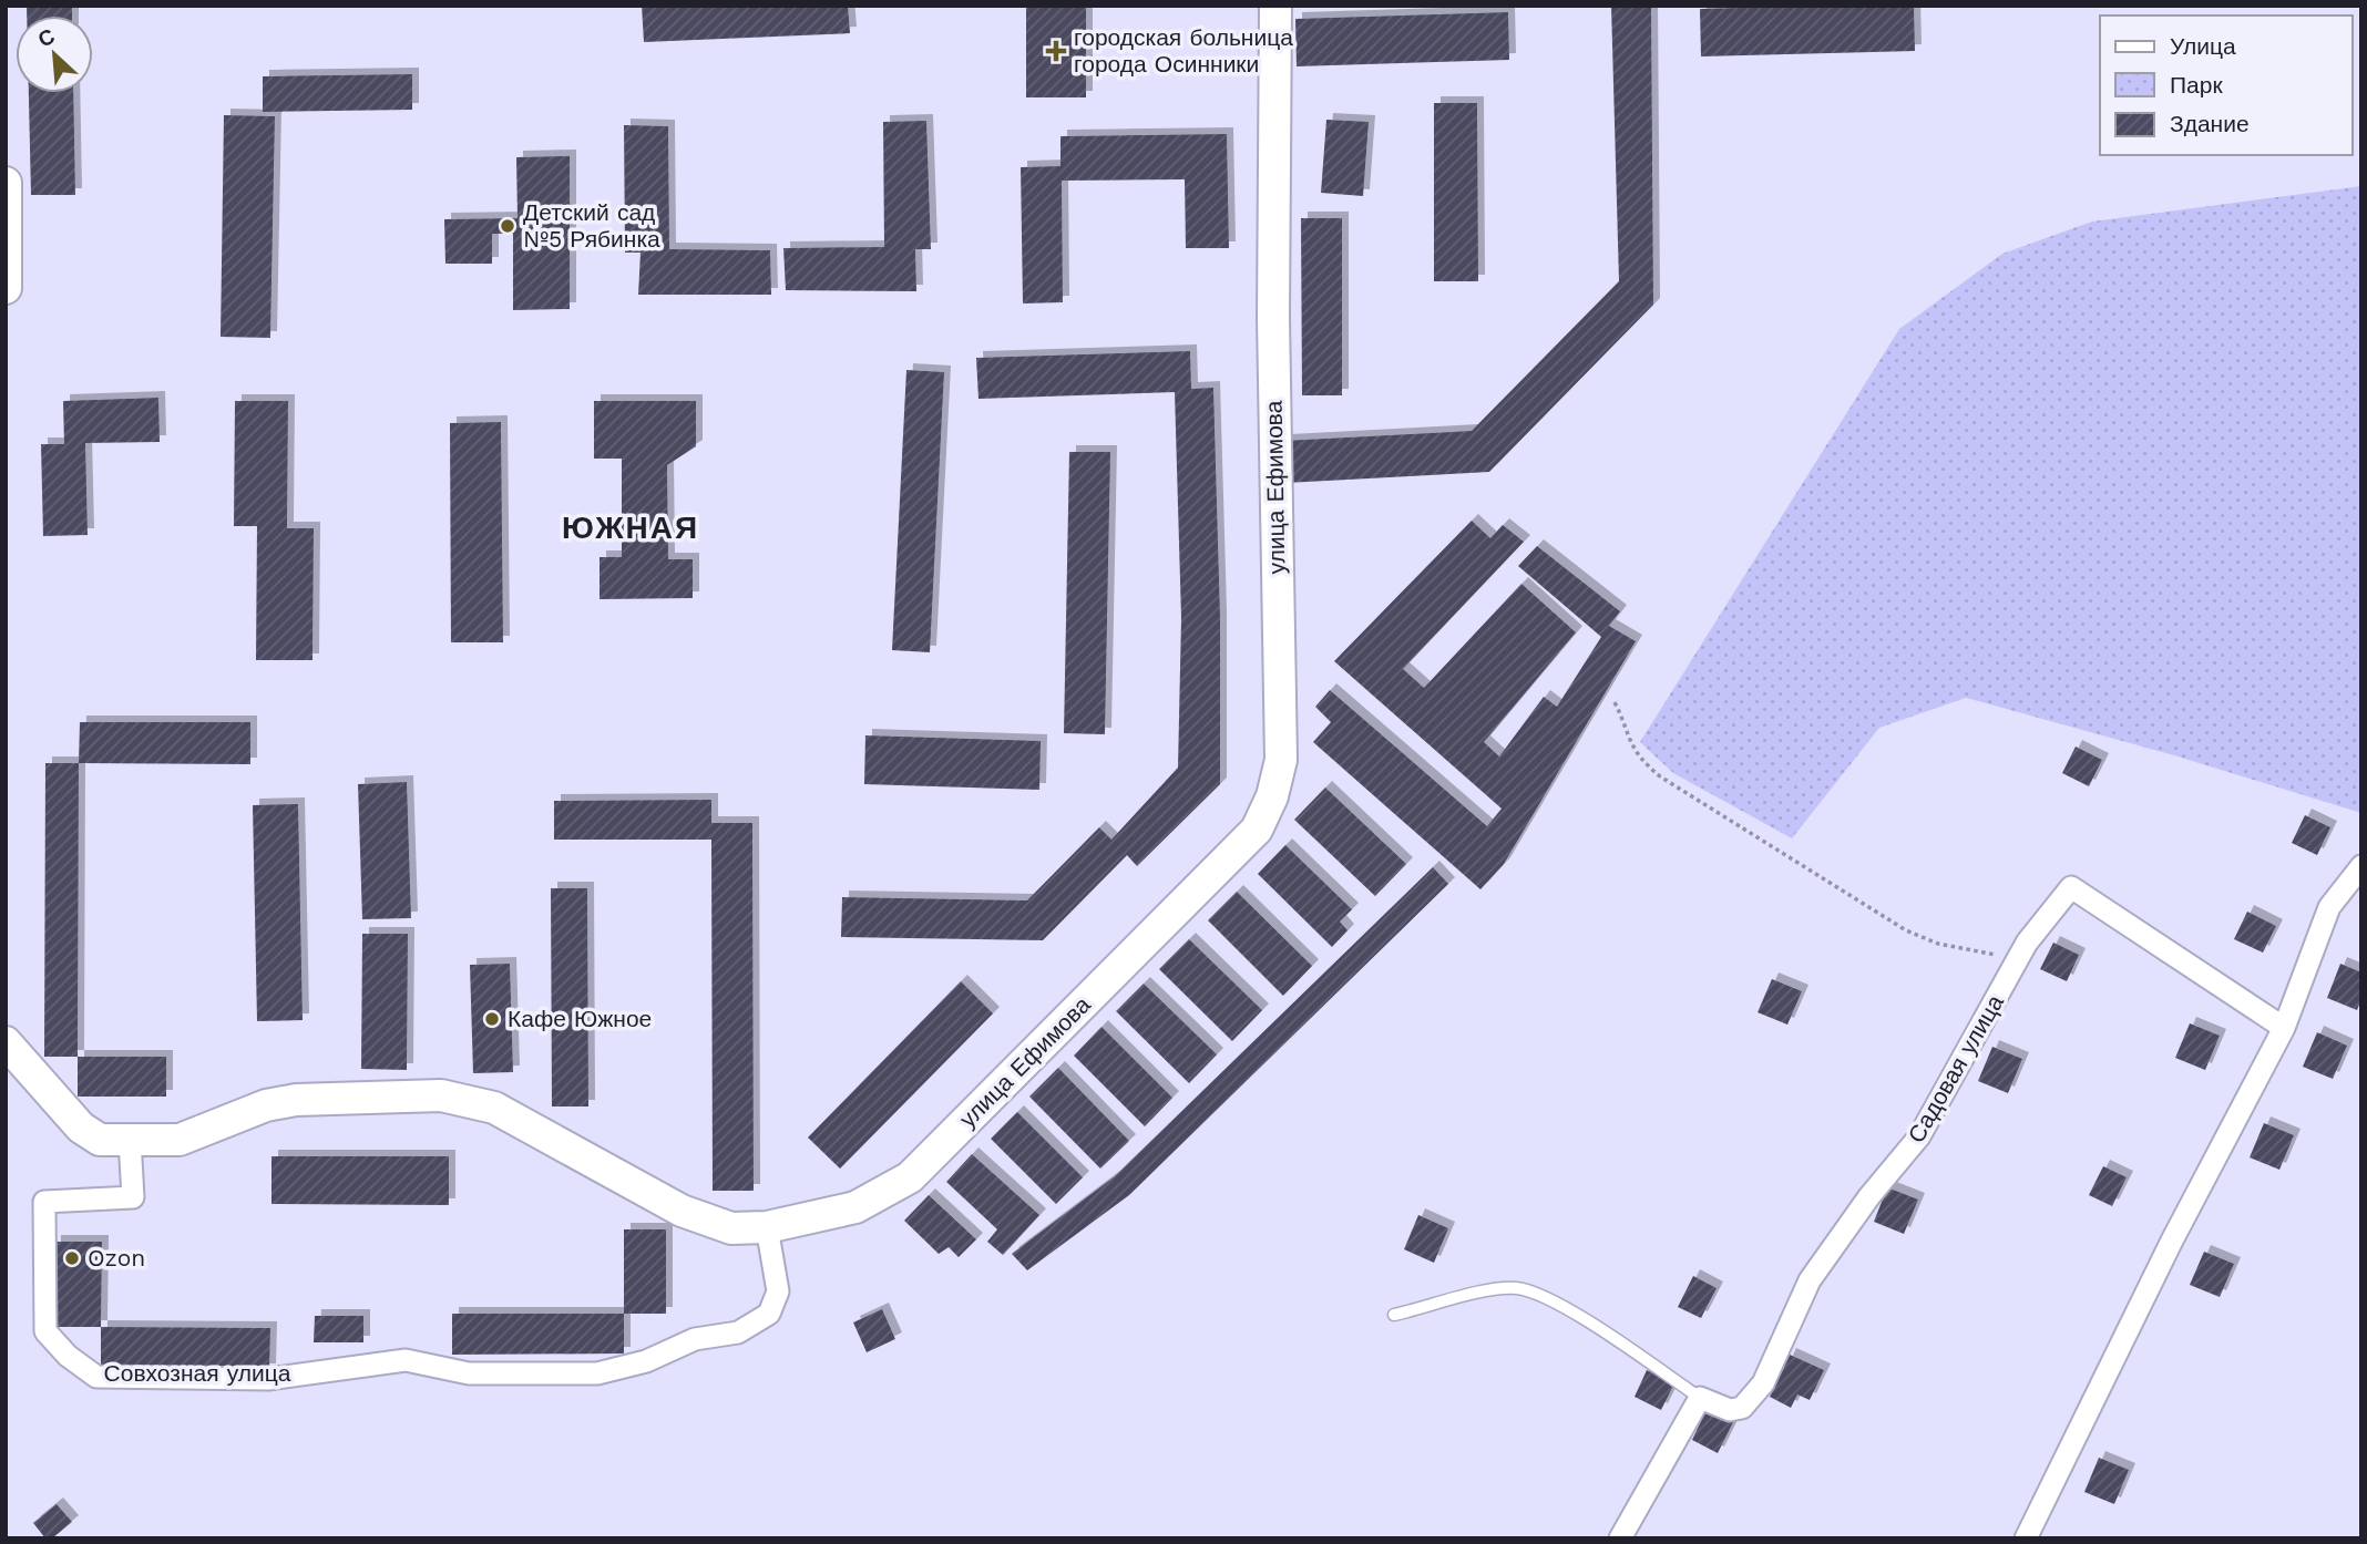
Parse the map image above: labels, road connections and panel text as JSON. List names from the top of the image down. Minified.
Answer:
{"streets":{"street":["улица Ефимова","Садовая улица","Совхозная улица"]},"crossings":[["улица Ефимова","Совхозная улица"]],"districts":["ЮЖНАЯ"],"places":{"health":["городская больница города Осинники"],"other":["Детский сад №5 Рябинка","Кафе Южное","Ozon"]},"legend":["Улица","Парк","Здание"],"north":"top left"}
